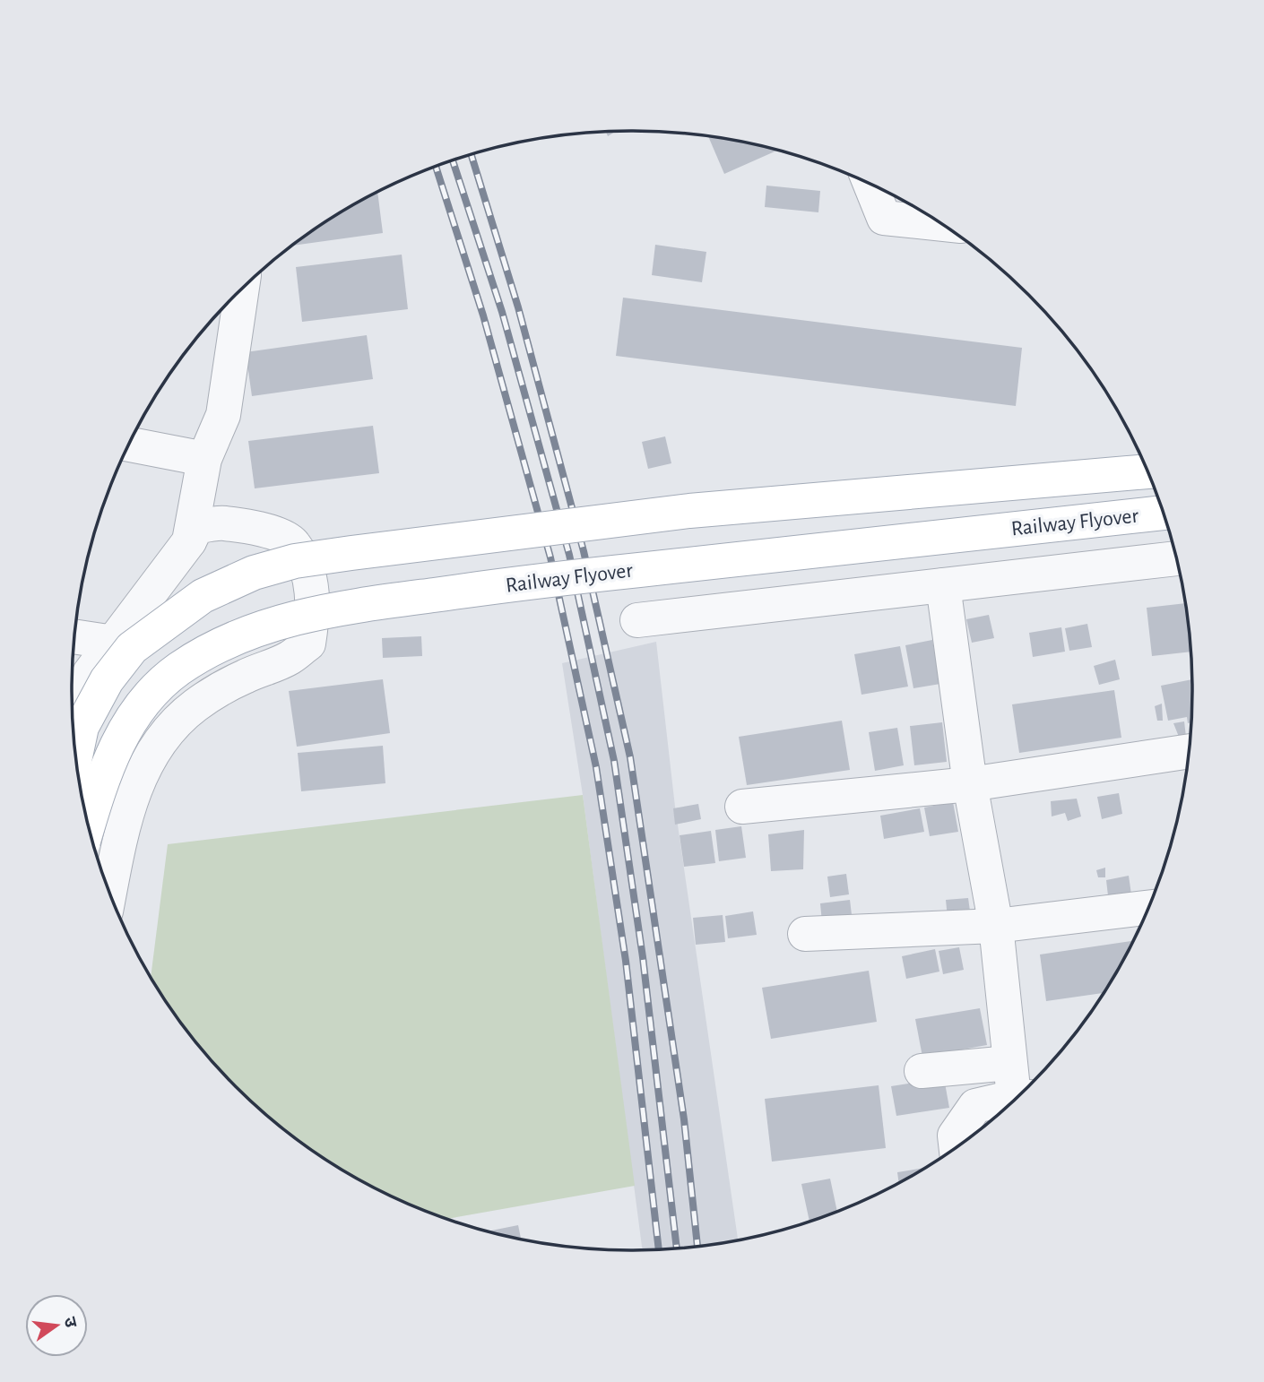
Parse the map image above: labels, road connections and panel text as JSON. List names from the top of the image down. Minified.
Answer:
{"streets":{"main road":["Railway Flyover"]},"north":"right"}
